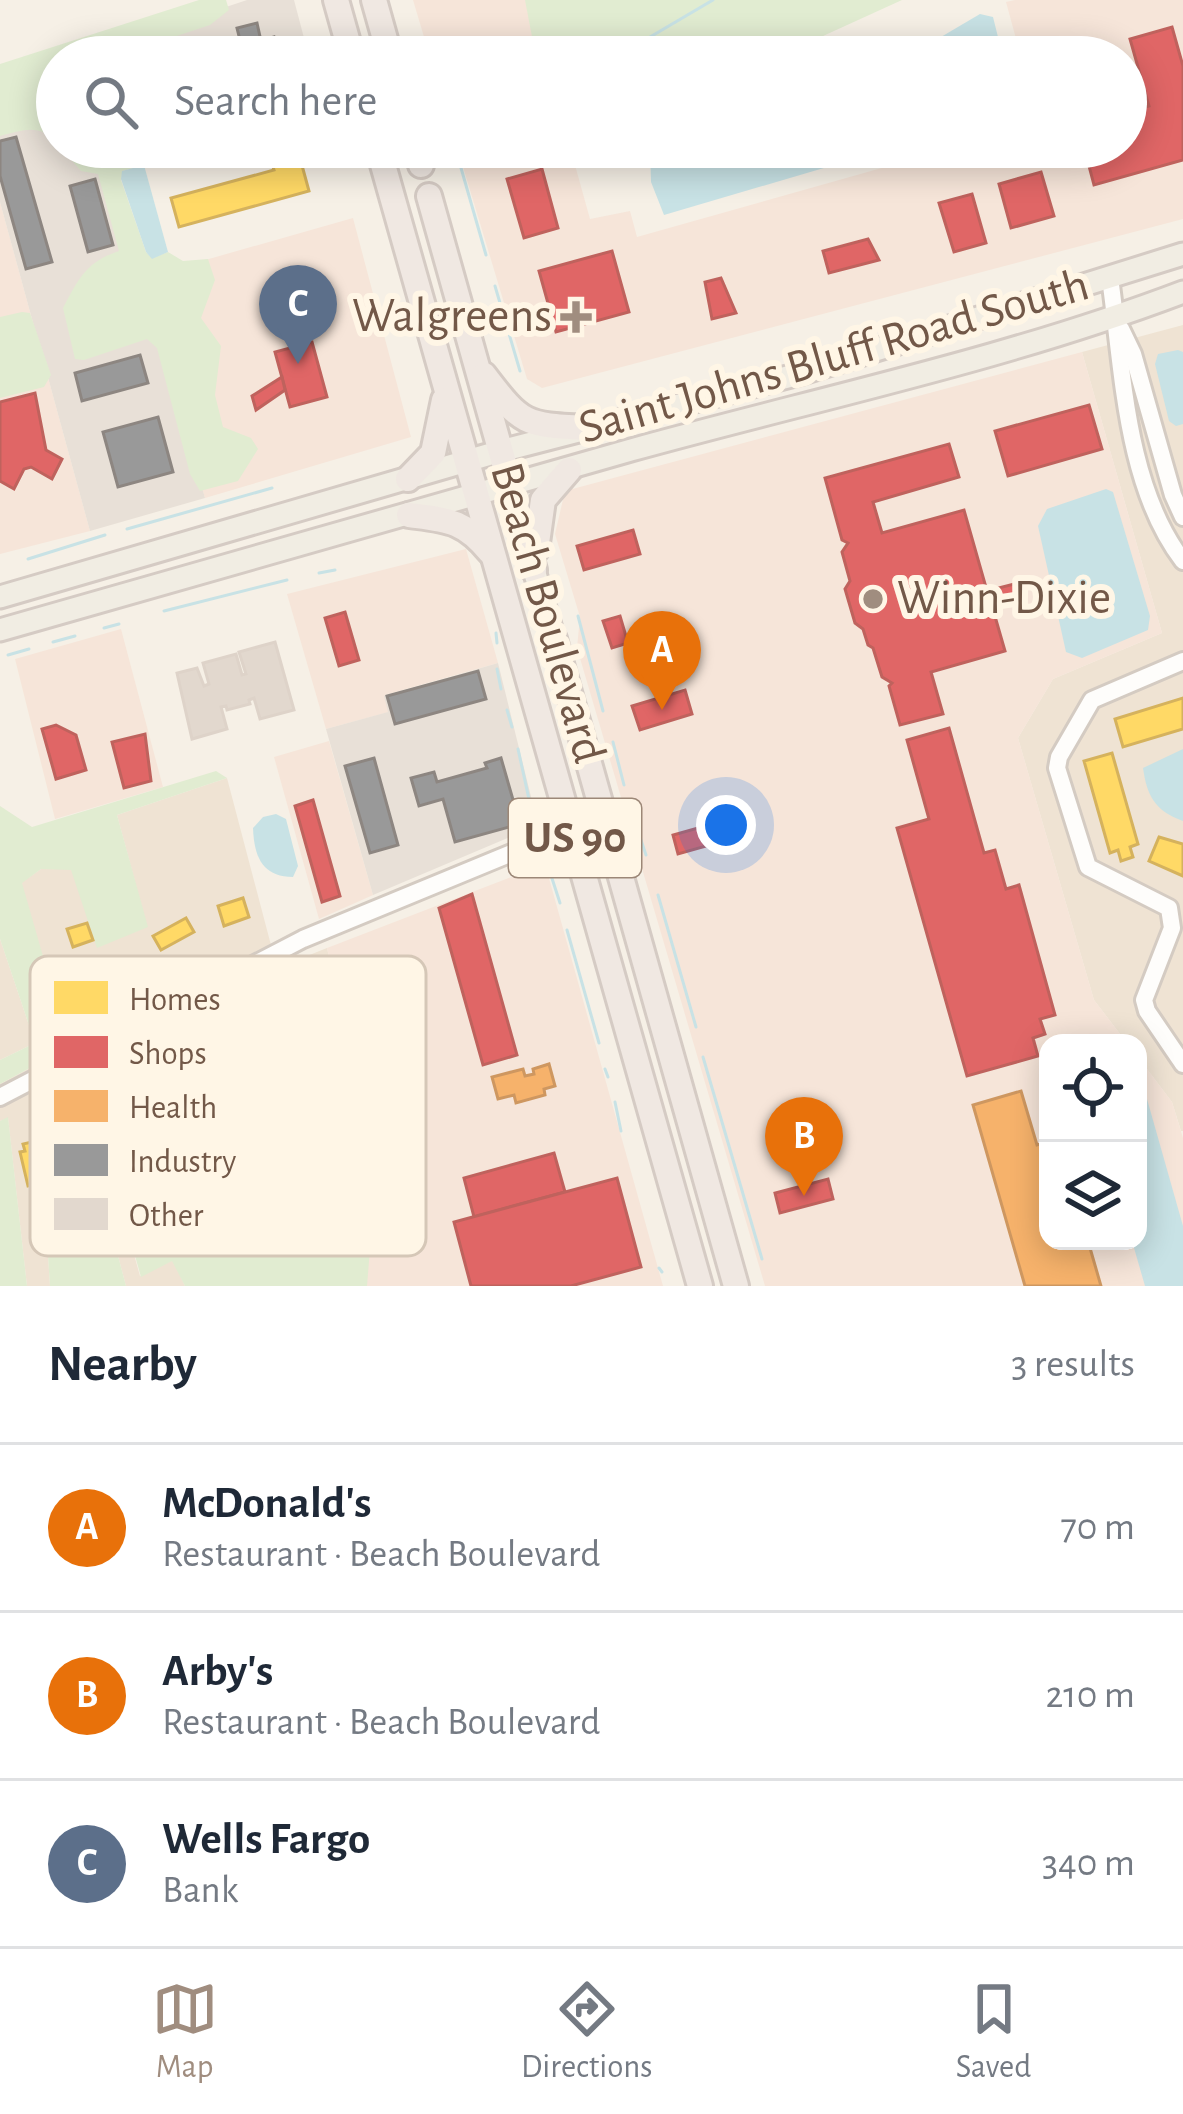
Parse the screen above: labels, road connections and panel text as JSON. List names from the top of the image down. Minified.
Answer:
{"streets":{"highway":["Beach Boulevard","US 90"],"main road":["Saint Johns Bluff Road South"]},"crossings":[["Saint Johns Bluff Road South","Beach Boulevard"],["Saint Johns Bluff Road South","US 90"]],"places":{"health":["Walgreens"],"other":["Winn-Dixie"]},"legend":["Homes","Shops","Health","Industry","Other"],"page":{"search":"Search here","pins":["C","A","B"],"heading":["Nearby","3 results"],"list":[{"mark":"A","name":"McDonald's","note":"Restaurant · Beach Boulevard","value":"70 m"},{"mark":"B","name":"Arby's","note":"Restaurant · Beach Boulevard","value":"210 m"},{"mark":"C","name":"Wells Fargo","note":"Bank","value":"340 m"}],"nav":["Map","Directions","Saved"]}}
